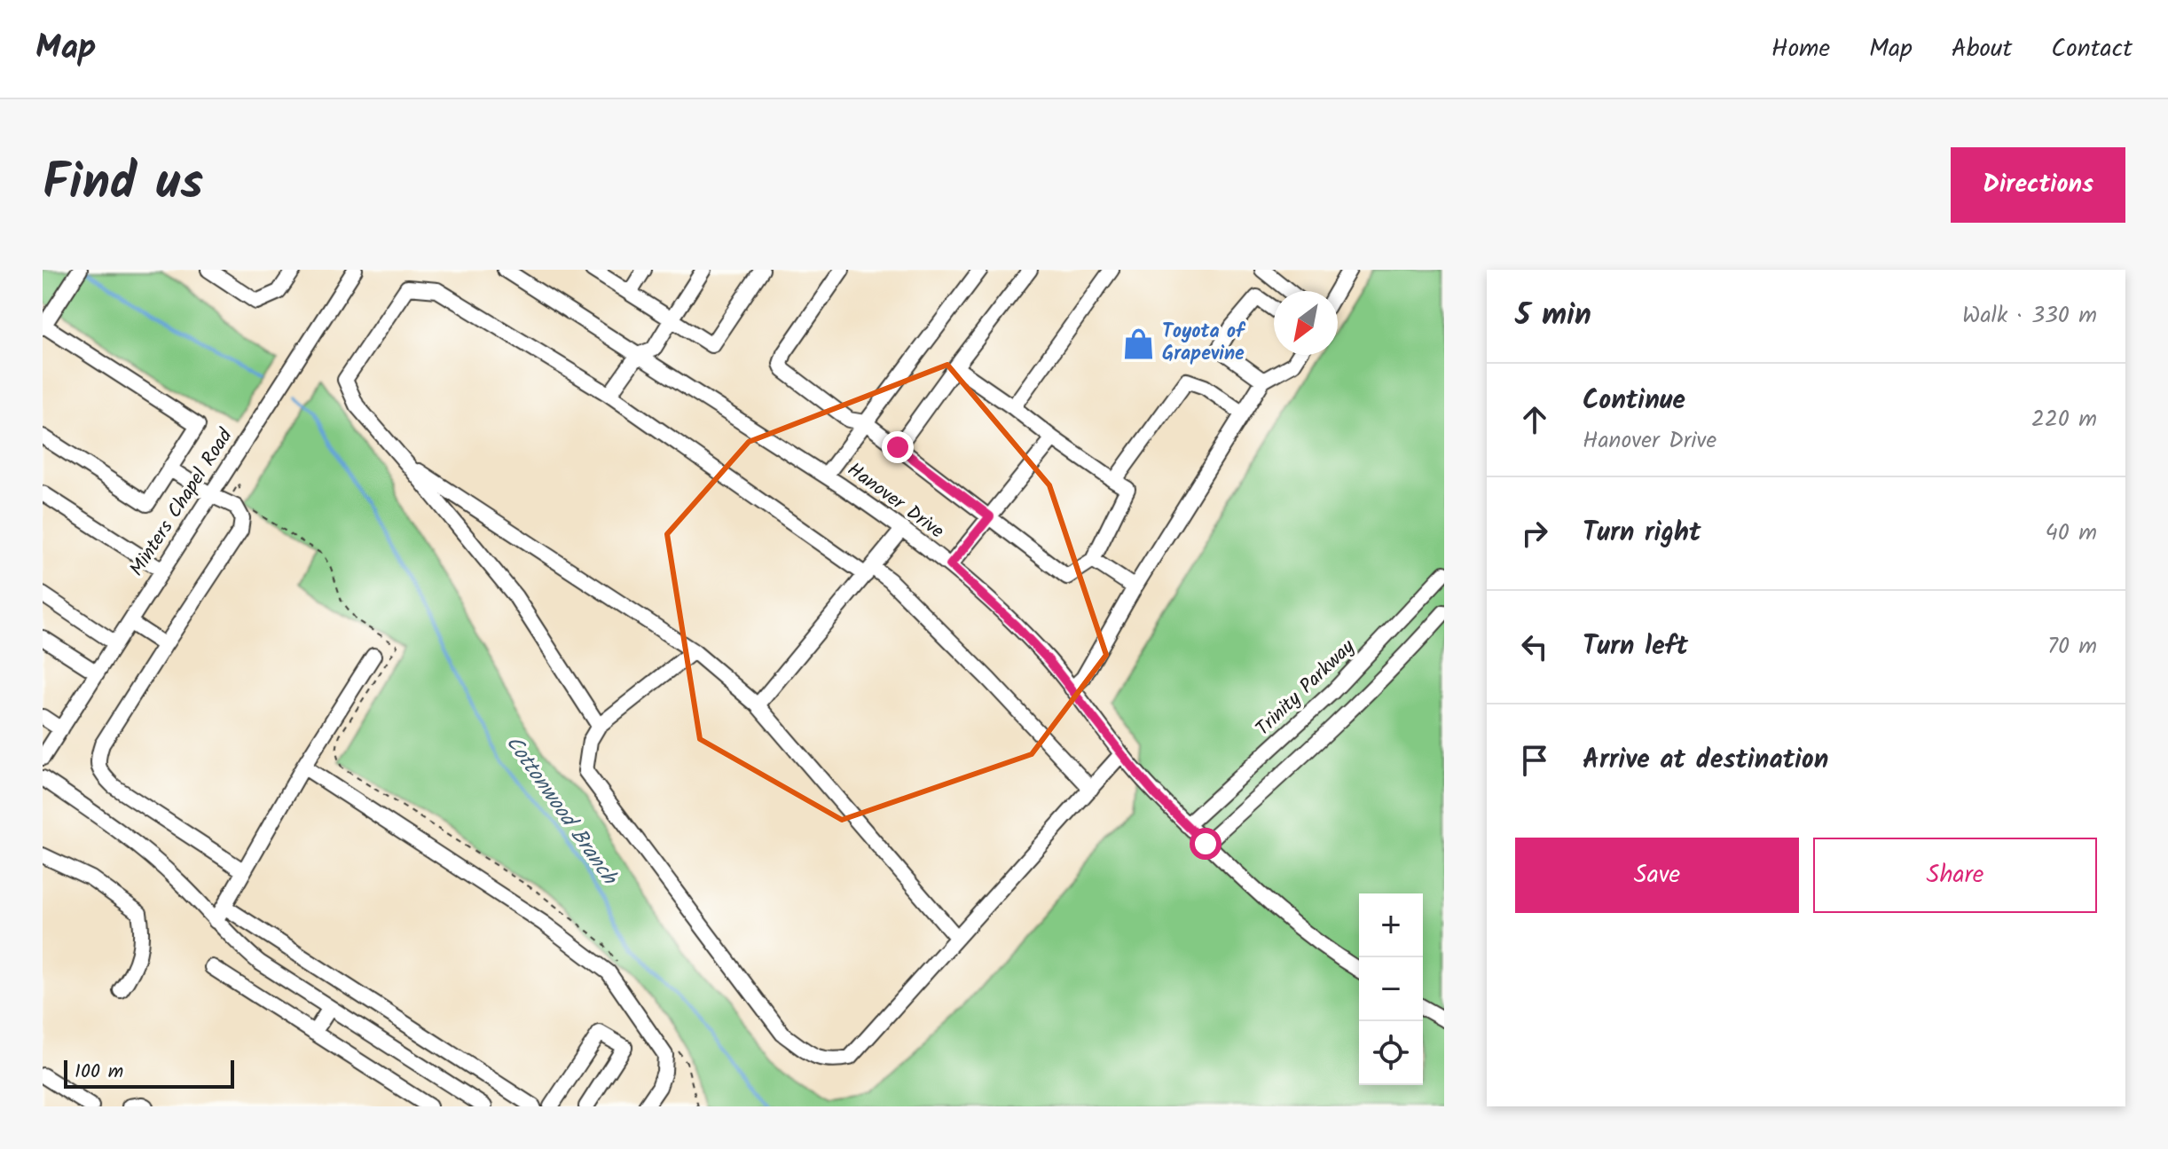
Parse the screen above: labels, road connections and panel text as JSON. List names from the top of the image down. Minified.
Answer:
{"streets":{"street":["Hanover Drive","Minters Chapel Road","Trinity Parkway"]},"crossings":[["Hanover Drive","Trinity Parkway"]],"water":["Cottonwood Branch"],"places":{"shop":["Toyota of Grapevine"]},"scale_bar":"100 m","north":"bottom left","page":{"header":"Map","nav":["Home","Map","About","Contact"],"title":"Find us","buttons":["Directions",["Save","Share"]],"heading":["5 min","Walk · 330 m"],"list":[["Continue","Hanover Drive","220 m"],["Turn right","40 m"],["Turn left","70 m"],"Arrive at destination"],"map_buttons":["+","−"],"scale":"100 m"}}
